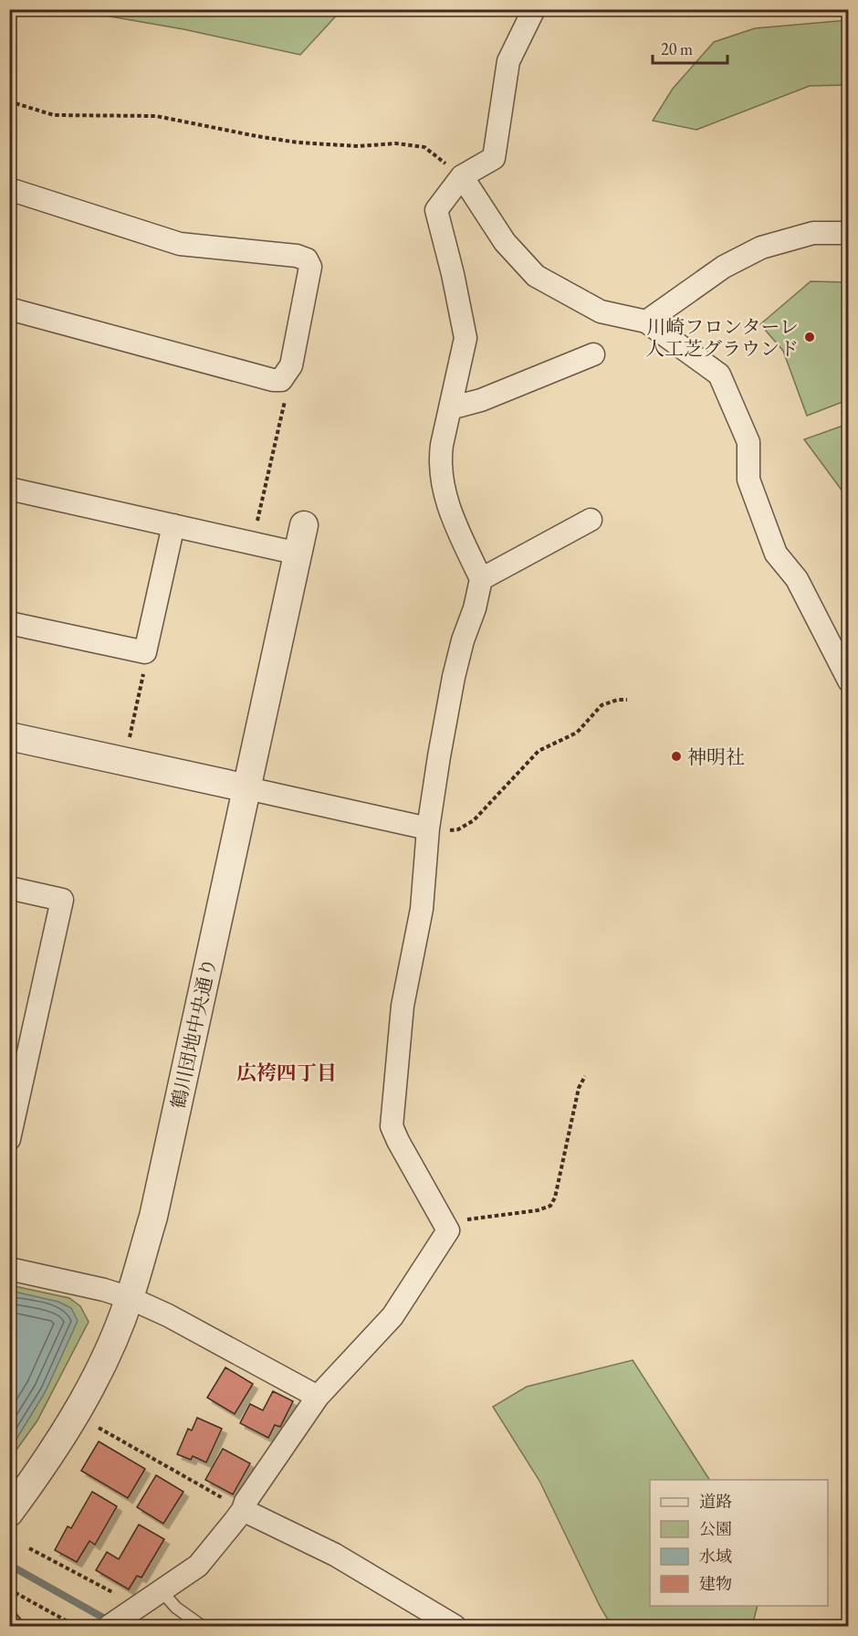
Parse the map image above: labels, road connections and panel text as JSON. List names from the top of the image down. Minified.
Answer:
{"streets":{"street":["鶴川団地中央通り"]},"districts":["広袴四丁目"],"places":["川崎フロンターレ 人工芝グラウンド","神明社"],"legend":["道路","公園","水域","建物"],"scale_bar":"20 m"}
